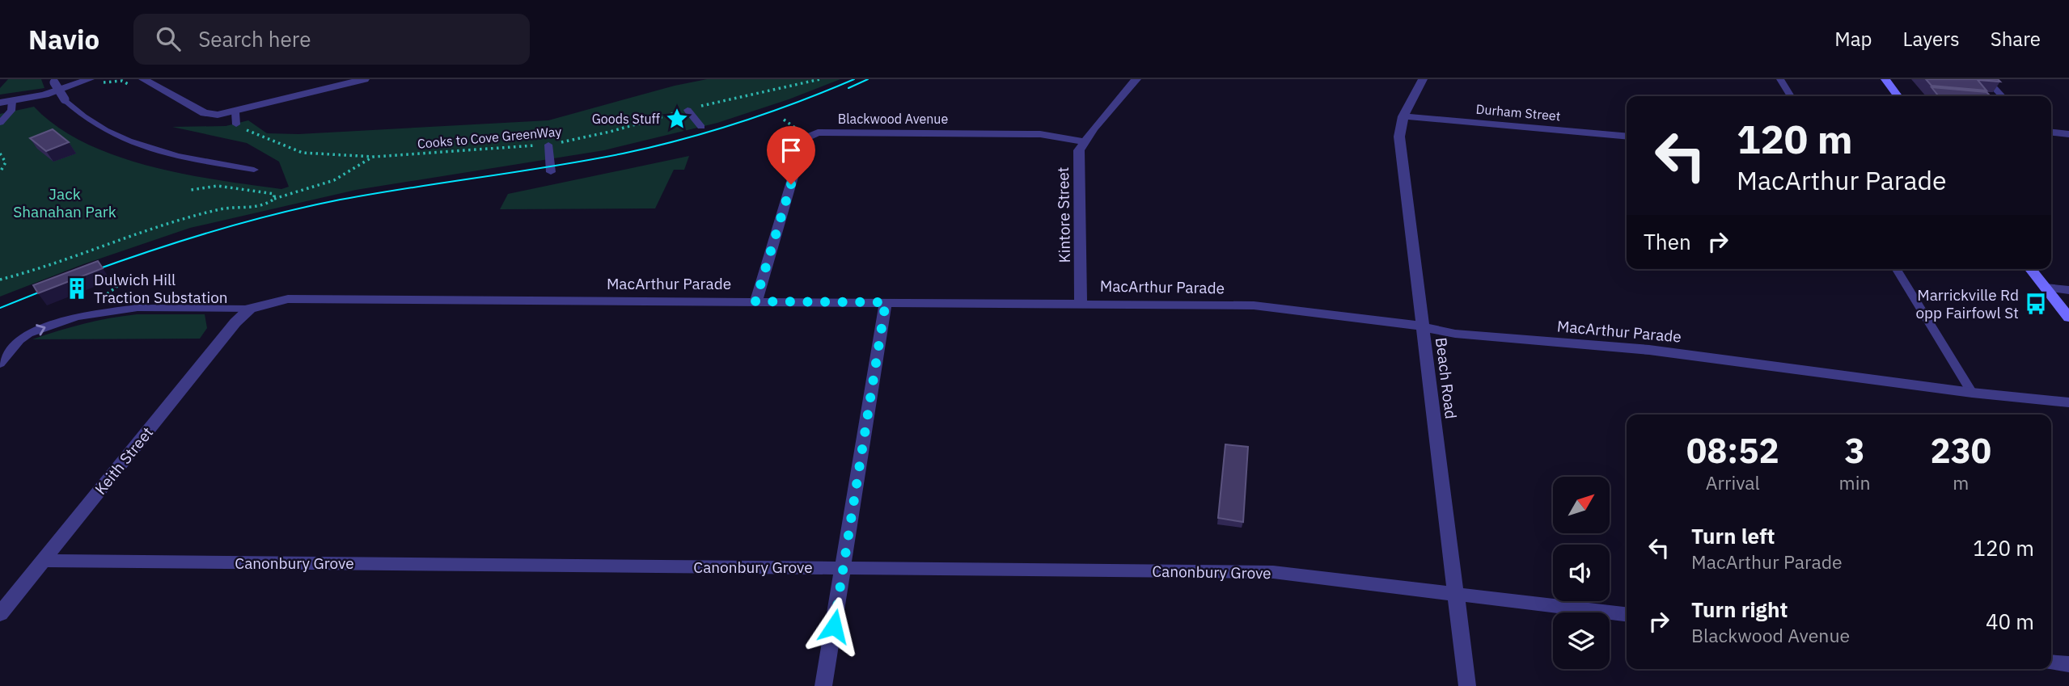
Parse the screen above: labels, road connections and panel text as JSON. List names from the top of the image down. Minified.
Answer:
{"streets":{"street":["Durham Street","Blackwood Avenue","Kintore Street","MacArthur Parade","Beach Road","Keith Street","Canonbury Grove"],"path":["Cooks to Cove GreenWay"]},"crossings":[["Durham Street","Beach Road"],["Blackwood Avenue","Kintore Street"],["Blackwood Avenue","MacArthur Parade"],["Kintore Street","MacArthur Parade"],["MacArthur Parade","Beach Road"],["MacArthur Parade","Keith Street"],["Beach Road","Canonbury Grove"],["Keith Street","Canonbury Grove"]],"parks":["Jack Shanahan Park"],"places":{"place":["Goods Stuff"],"building":["Dulwich Hill Traction Substation"],"bus stop":["Marrickville Rd opp Fairfowl St"]},"north":"top right","page":{"header":"Navio","search":"Search here","nav":["Map","Layers","Share"],"turn":["120 m","MacArthur Parade"],"then":"Then","eta":["08:52","Arrival","3","min","230","m"],"list":[{"name":"Turn left","note":"MacArthur Parade","value":"120 m"},{"name":"Turn right","note":"Blackwood Avenue","value":"40 m"}]}}
